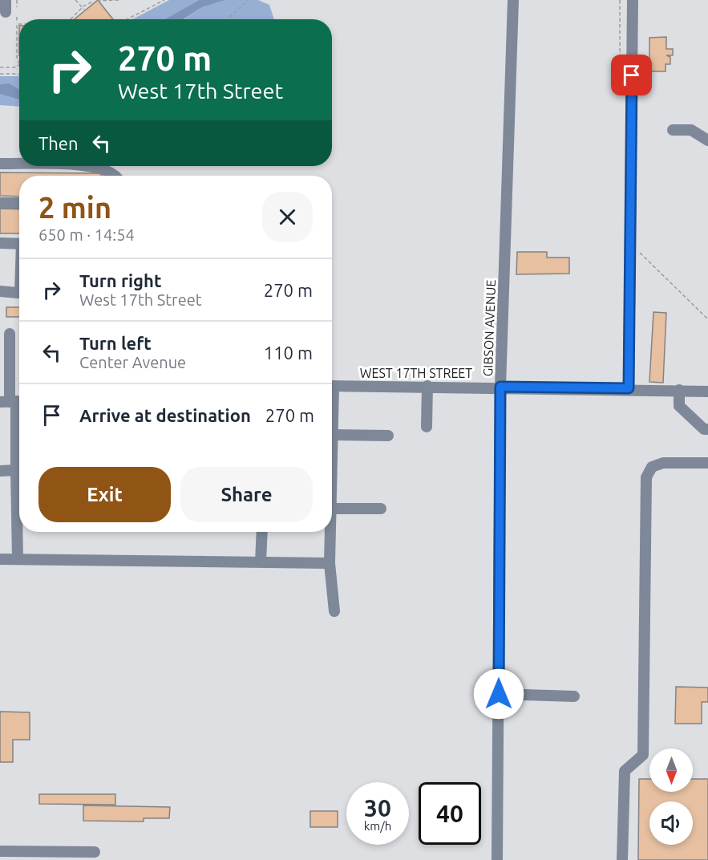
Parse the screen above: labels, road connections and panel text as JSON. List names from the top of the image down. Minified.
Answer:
{"streets":{"street":["GIBSON AVENUE","WEST 17TH STREET"]},"crossings":[["GIBSON AVENUE","WEST 17TH STREET"]],"north":"bottom","page":{"turn":["270 m","West 17th Street"],"then":"Then","heading":["2 min","650 m · 14:54"],"list":[{"name":"Turn right","note":"West 17th Street","value":"270 m"},{"name":"Turn left","note":"Center Avenue","value":"110 m"},{"name":"Arrive at destination","value":"270 m"}],"buttons":["Exit","Share"],"speed":"30 km/h","limit":"40"}}
